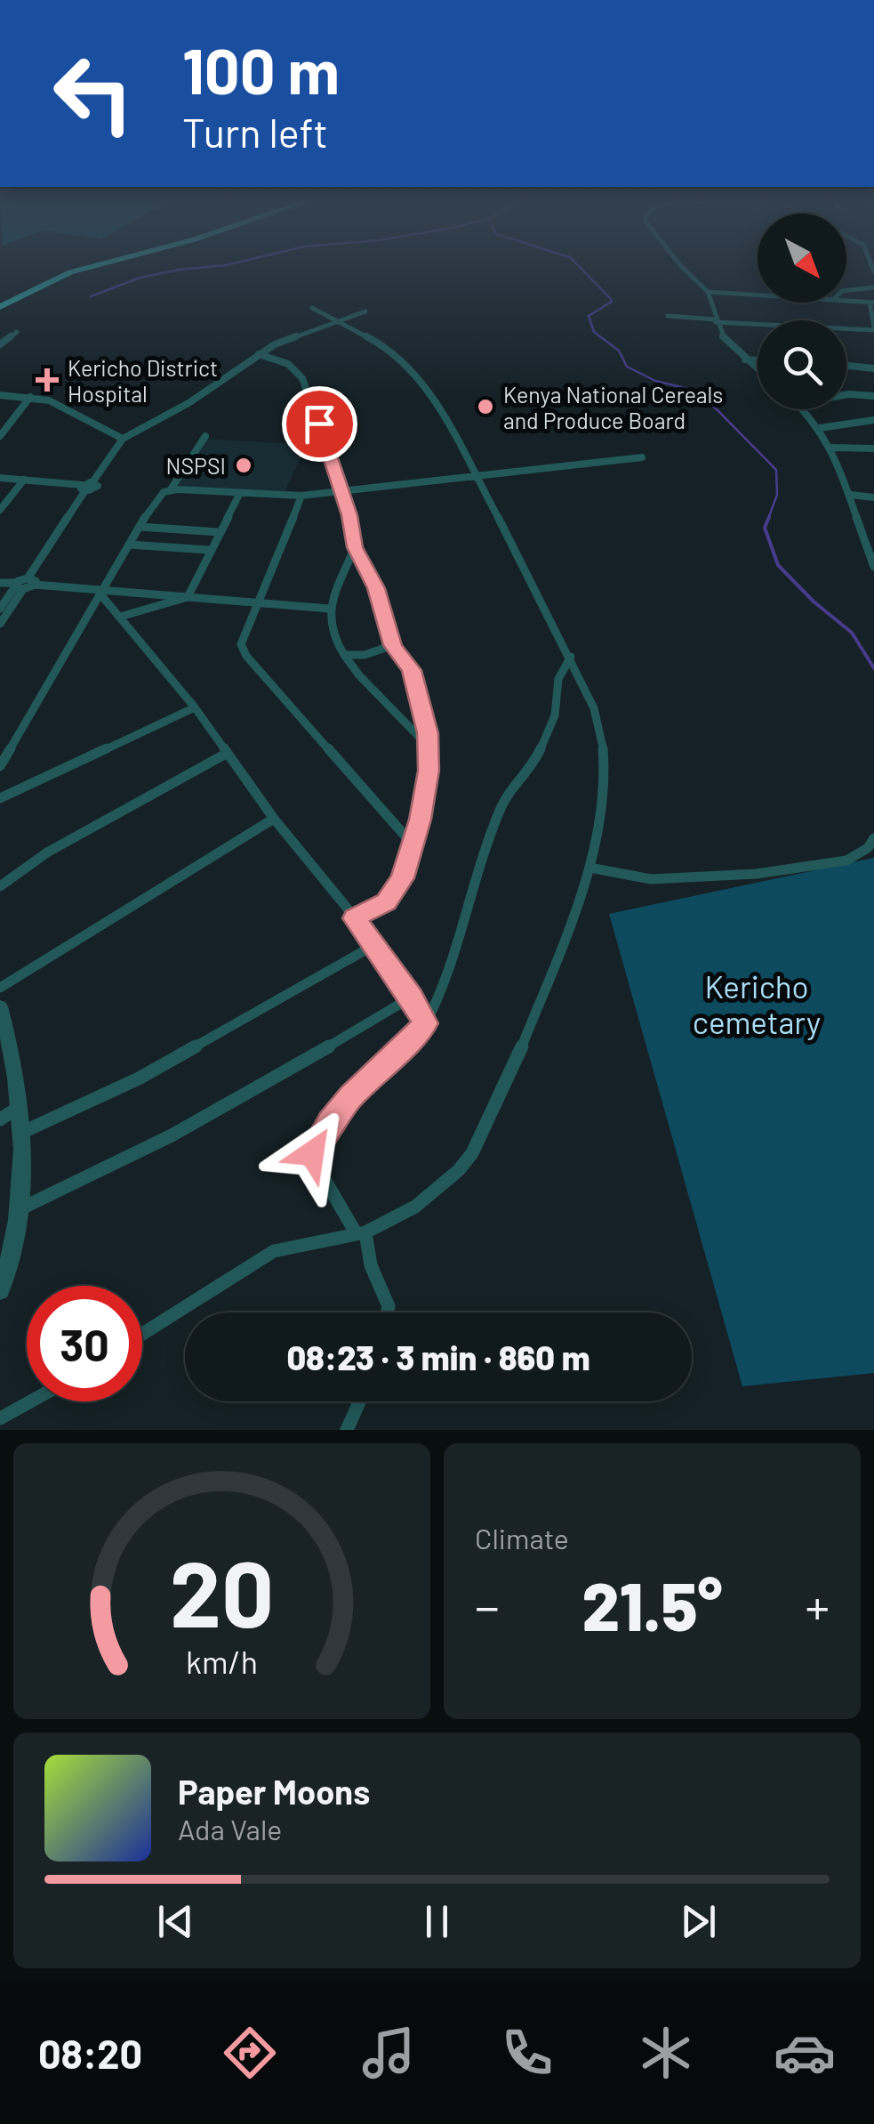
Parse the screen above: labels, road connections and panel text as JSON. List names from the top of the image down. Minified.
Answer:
{"parks":["Kericho cemetary"],"places":{"health":["Kericho District Hospital"],"other":["Kenya National Cereals and Produce Board","NSPSI"]},"north":"bottom right","page":{"turn":["100 m","Turn left"],"limit":"30","trip":"08:23 · 3 min · 860 m","tile":"Climate","heat":["−","21.5°","+"],"song":["Paper Moons","Ada Vale"],"tabs":"08:20","gauge":["20","km/h"]}}
